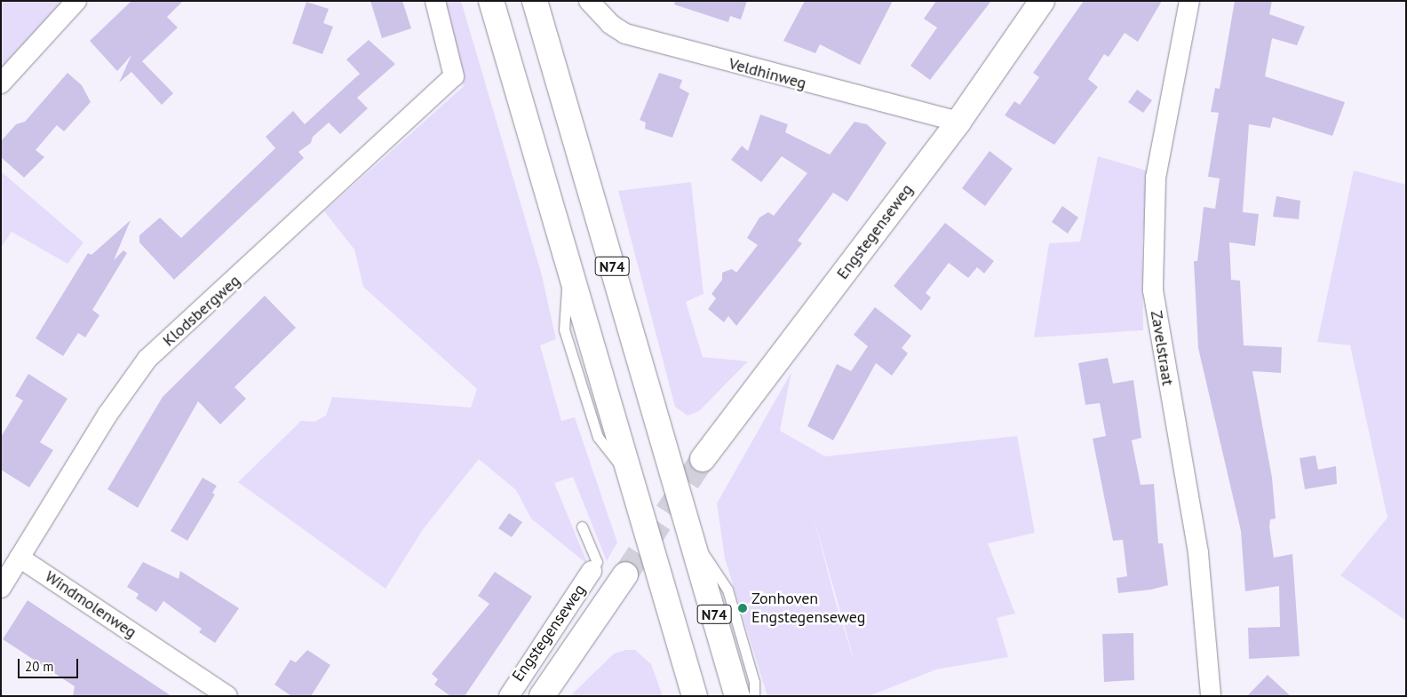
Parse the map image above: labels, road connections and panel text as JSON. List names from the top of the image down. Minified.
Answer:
{"streets":{"main road":["Engstegenseweg","N74"],"street":["Veldhinweg","Klodsbergweg","Zavelstraat","Windmolenweg"]},"crossings":[["Veldhinweg","Engstegenseweg"],["Klodsbergweg","Windmolenweg"]],"places":["Zonhoven Engstegenseweg"],"scale_bar":"20 m"}
